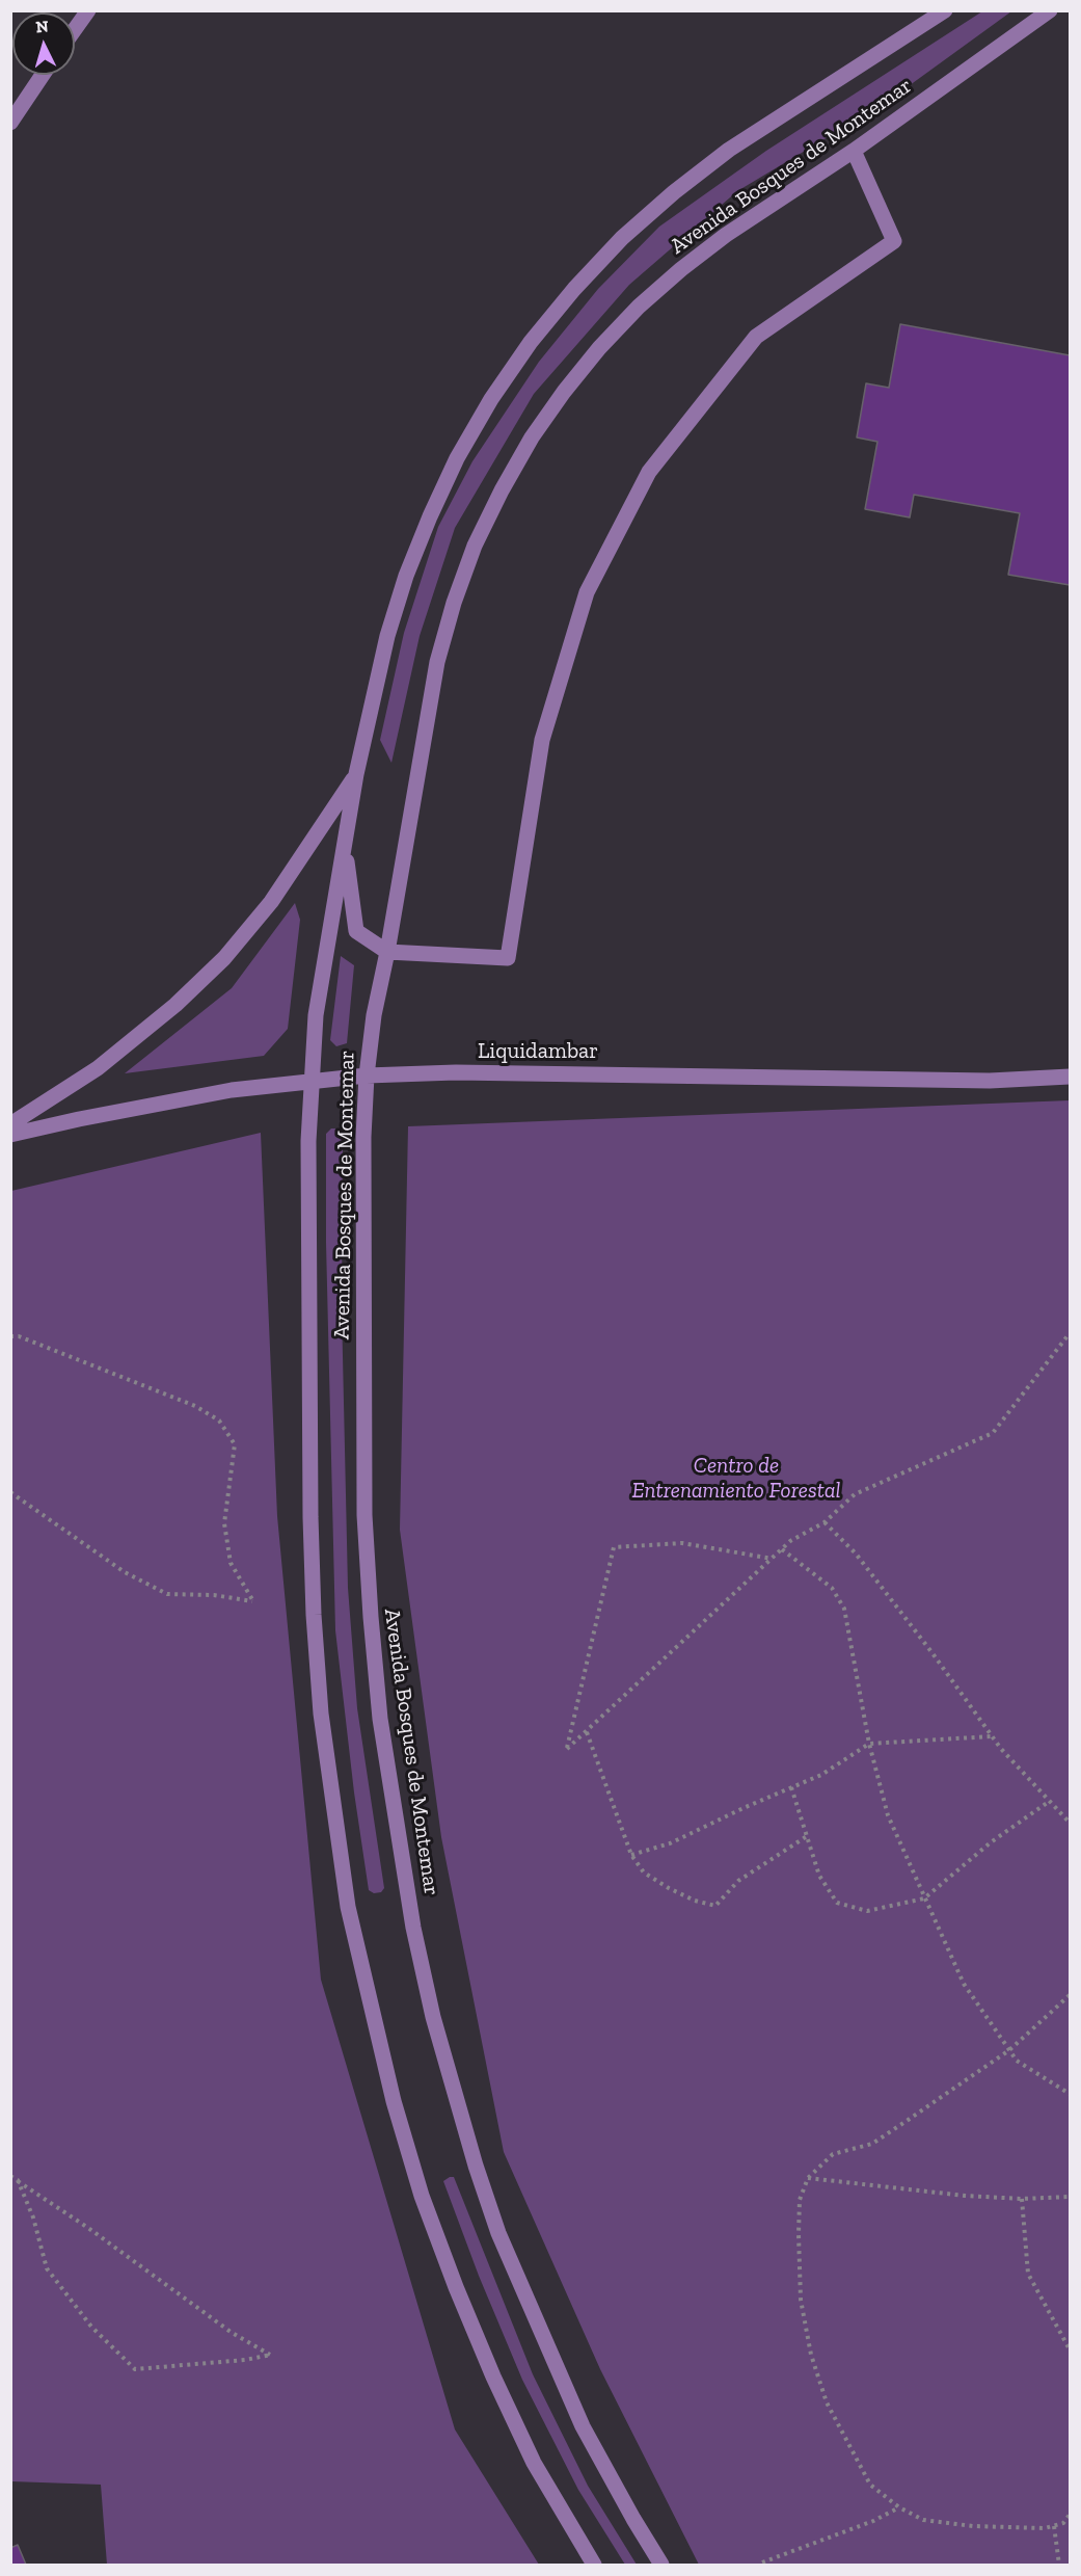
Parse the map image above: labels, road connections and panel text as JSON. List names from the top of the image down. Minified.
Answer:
{"streets":{"street":["Avenida Bosques de Montemar","Liquidambar"]},"crossings":[["Avenida Bosques de Montemar","Liquidambar"]],"parks":["Centro de Entrenamiento Forestal"],"north":"top"}
